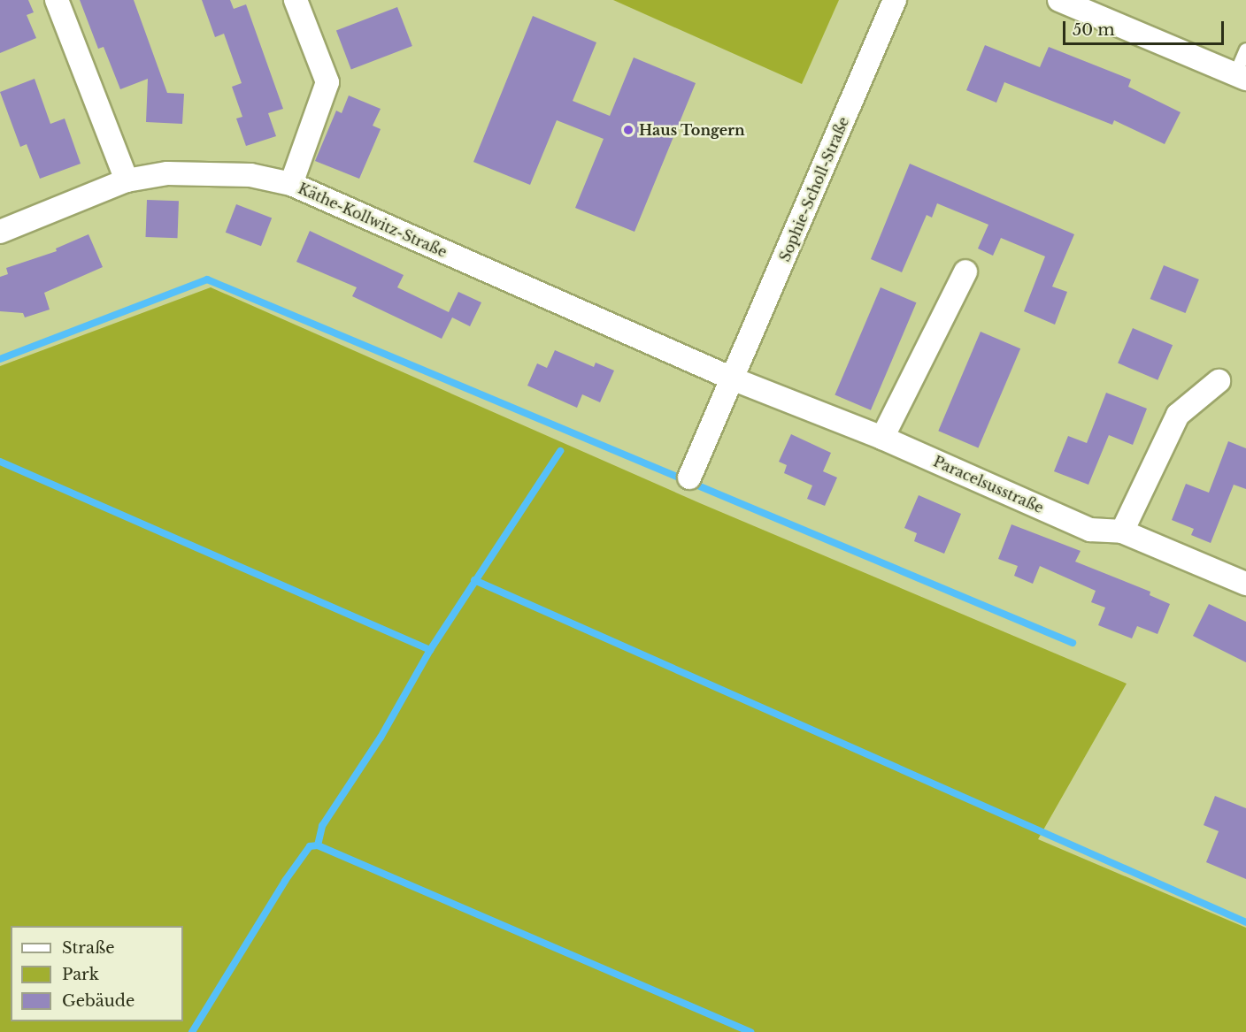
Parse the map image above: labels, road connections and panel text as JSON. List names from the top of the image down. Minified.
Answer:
{"streets":{"street":["Sophie-Scholl-Straße","Käthe-Kollwitz-Straße","Paracelsusstraße"]},"crossings":[["Sophie-Scholl-Straße","Käthe-Kollwitz-Straße"],["Sophie-Scholl-Straße","Paracelsusstraße"],["Käthe-Kollwitz-Straße","Paracelsusstraße"]],"places":["Haus Tongern"],"legend":["Straße","Park","Gebäude"],"scale_bar":"50 m"}
